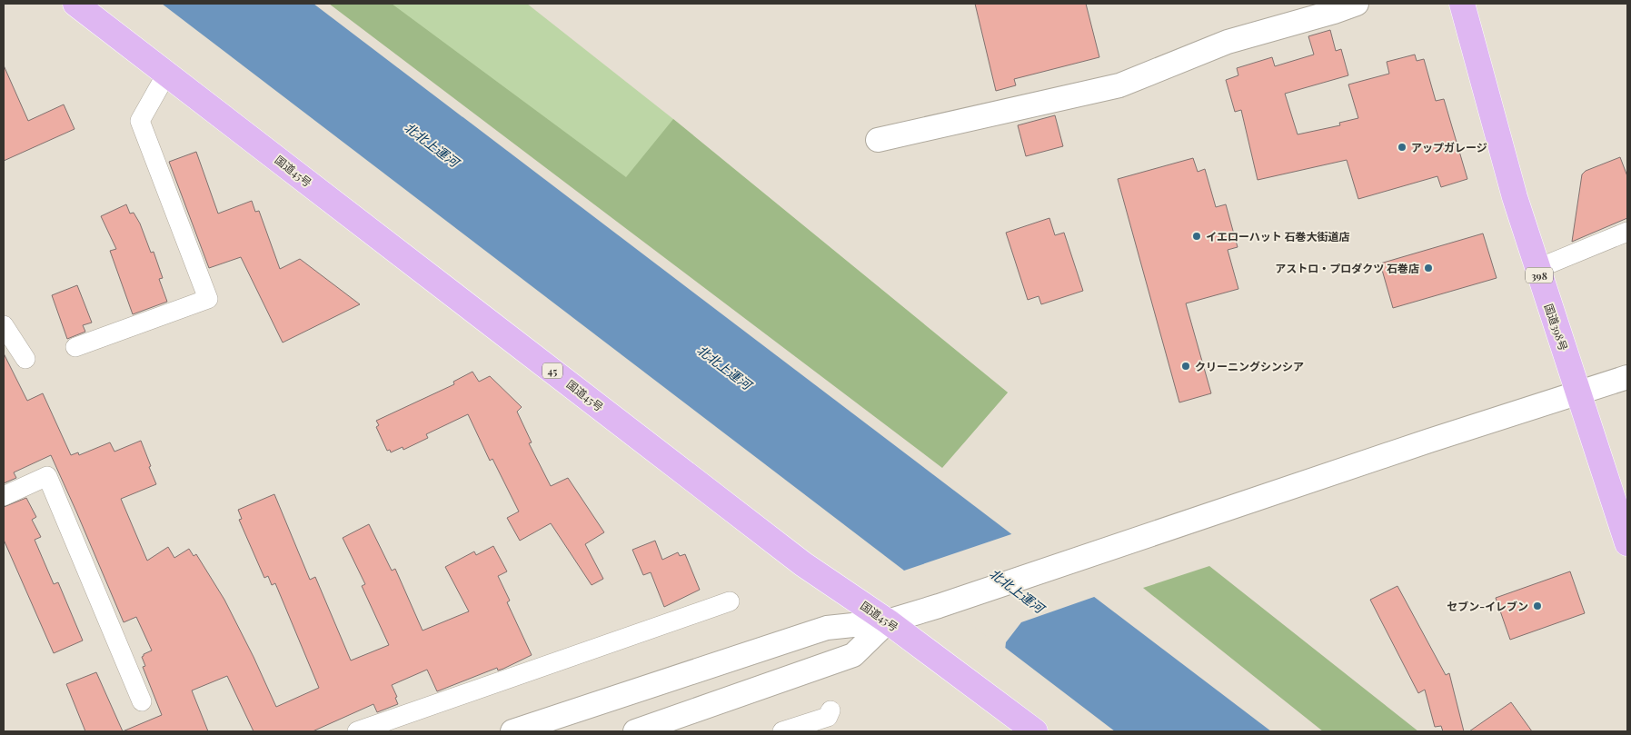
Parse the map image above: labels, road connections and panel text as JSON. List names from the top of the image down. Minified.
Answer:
{"streets":{"highway":["国道45号","398","国道398号","45"]},"water":["北北上運河"],"places":["アップガレージ","イエローハット 石巻大街道店","アストロ・プロダクツ 石巻店","クリーニングシンシア","セブン-イレブン"]}
